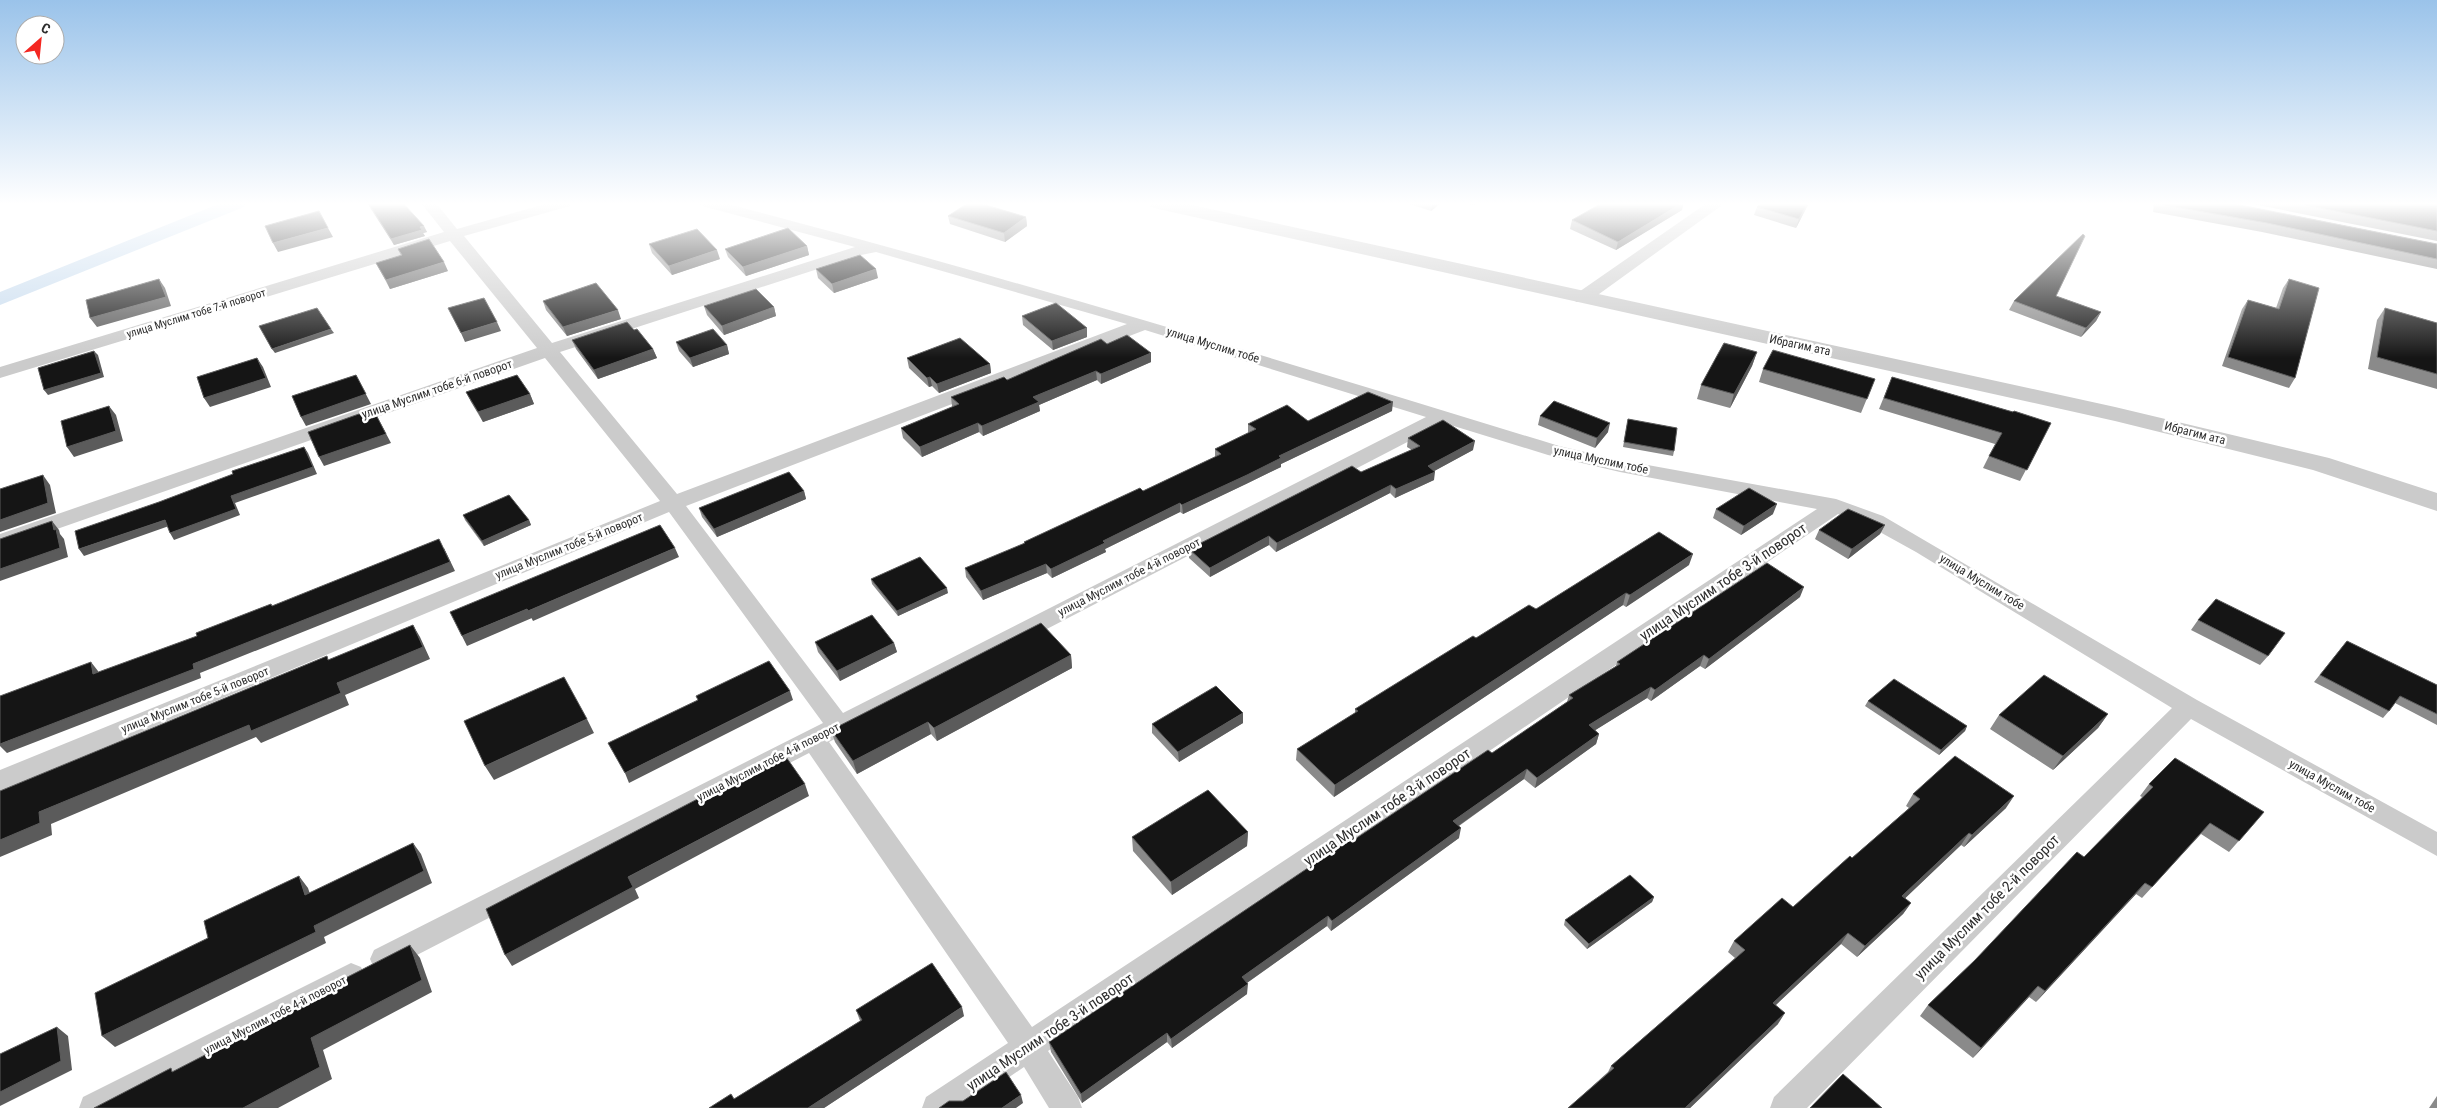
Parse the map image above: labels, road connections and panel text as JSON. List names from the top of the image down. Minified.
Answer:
{"streets":{"street":["улица Муслим тобе 7-й поворот","улица Муслим тобе","Ибрагим ата","улица Муслим тобе 6-й поворот","улица Муслим тобе 5-й поворот","улица Муслим тобе 4-й поворот","улица Муслим тобе 3-й поворот","улица Муслим тобе 2-й поворот"]},"crossings":[["улица Муслим тобе","улица Муслим тобе 5-й поворот"],["улица Муслим тобе","улица Муслим тобе 4-й поворот"],["улица Муслим тобе","улица Муслим тобе 3-й поворот"],["улица Муслим тобе","улица Муслим тобе 2-й поворот"]],"north":"top right"}
